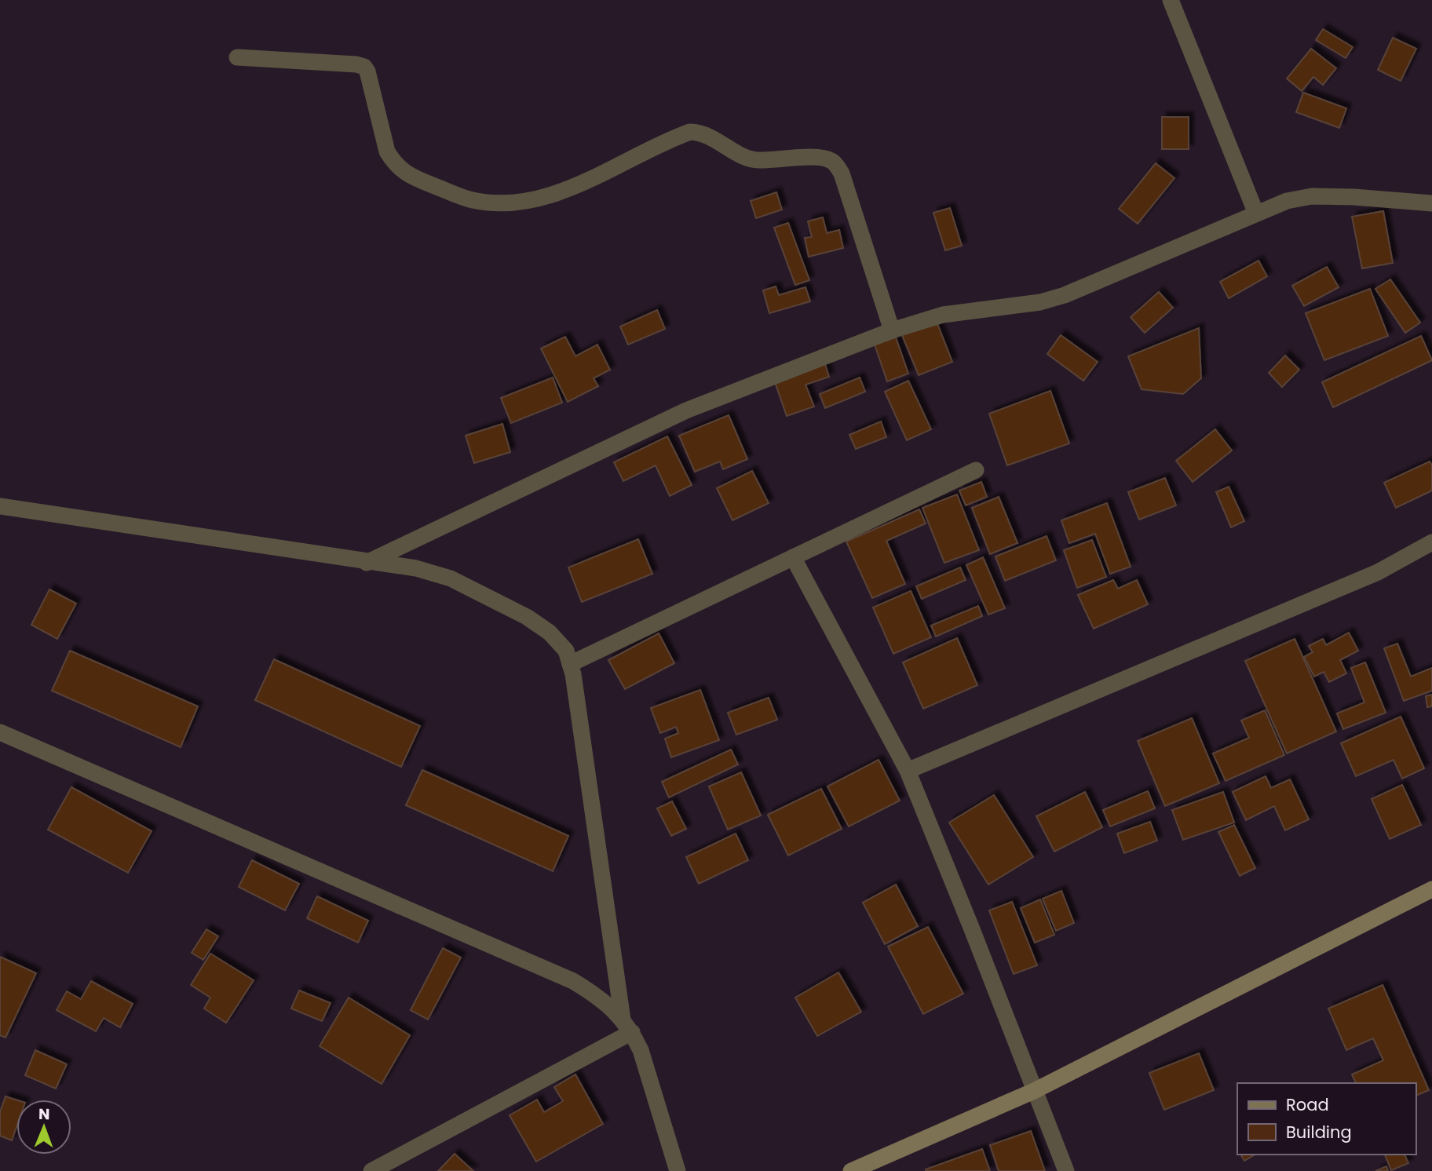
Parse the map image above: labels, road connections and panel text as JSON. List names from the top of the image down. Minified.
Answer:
{"legend":["Road","Building"],"north":"top"}
